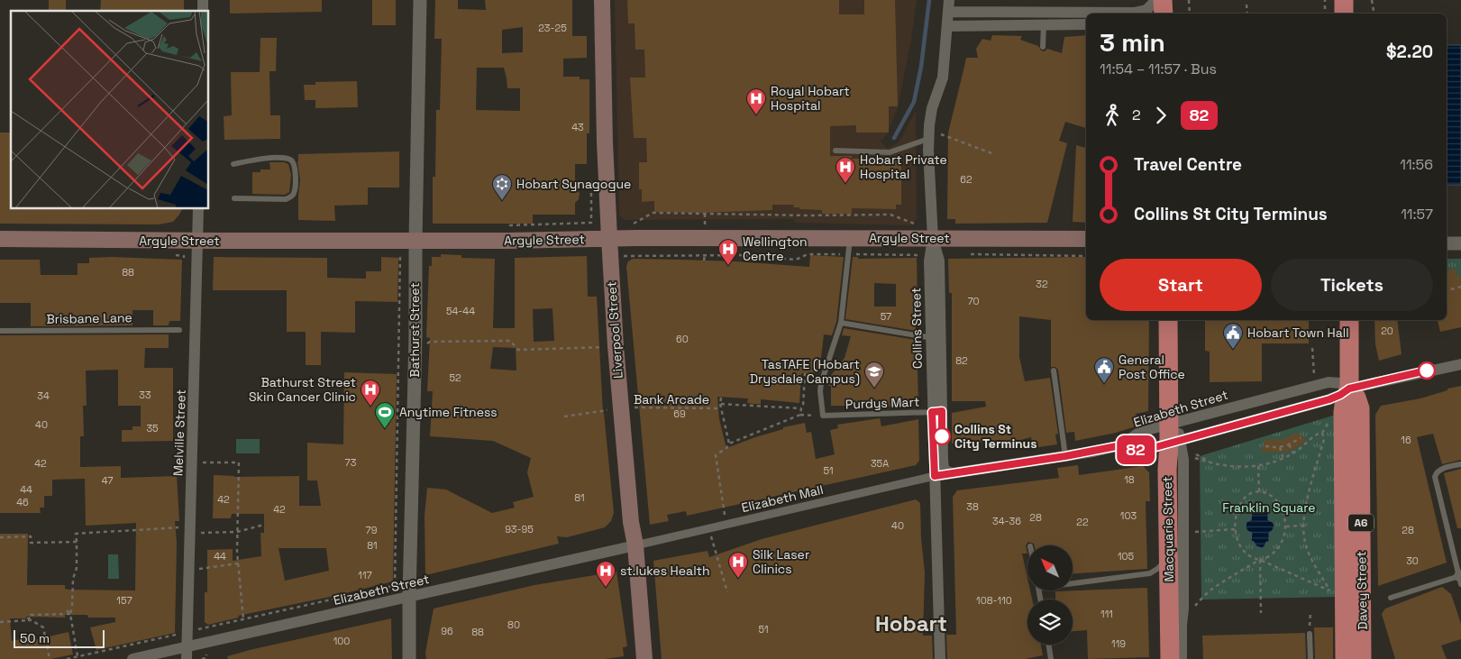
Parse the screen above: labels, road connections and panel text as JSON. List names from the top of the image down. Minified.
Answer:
{"streets":{"highway":["A6","Macquarie Street","Davey Street"],"main road":["Argyle Street","Liverpool Street"],"street":["Bathurst Street","Elizabeth Street","Melville Street","Elizabeth Mall"],"lane":["Brisbane Lane","Purdys Mart"],"path":["Bank Arcade"]},"crossings":[["Argyle Street","Bathurst Street"],["Argyle Street","Liverpool Street"],["Argyle Street","Melville Street"],["Bathurst Street","Elizabeth Street"],["Liverpool Street","Bank Arcade"],["Liverpool Street","Elizabeth Street"],["Liverpool Street","Elizabeth Mall"],["Elizabeth Street","Melville Street"],["Elizabeth Street","Elizabeth Mall"],["Elizabeth Street","Macquarie Street"],["Elizabeth Street","Davey Street"]],"districts":["Hobart"],"parks":["Franklin Square"],"places":{"hospital":["Royal Hobart Hospital","Hobart Private Hospital","Wellington Centre","Bathurst Street Skin Cancer Clinic","Silk Laser Clinics","st.lukes Health"],"synagogue":["Hobart Synagogue"],"public building":["Hobart Town Hall","General Post Office"],"school or university":["TasTAFE (Hobart Drysdale Campus)"],"sports":["Anytime Fitness"],"other":["Collins St City Terminus"]},"lines":["bus line 82"],"house_numbers":["23-25","43","62","88","32","70","54-44","57","20","60","82","52","33","34","69","40","35","16","73","42","35A","51","18","47","44","81","42","46","38","42","103","28","34-36","22","40","93-95","79","28","81","44","105","30","117","157","108-110","111","80","51","96","88","100","119"],"scale_bar":"50 m","north":"top left","page":{"on_map":"82","heading":["3 min","11:54 – 11:57 · Bus","$2.20"],"legs":["2","82"],"list":[{"name":"Travel Centre","value":"11:56"},{"name":"Collins St City Terminus","value":"11:57"}],"buttons":["Start","Tickets"],"scale":"50 m"}}
